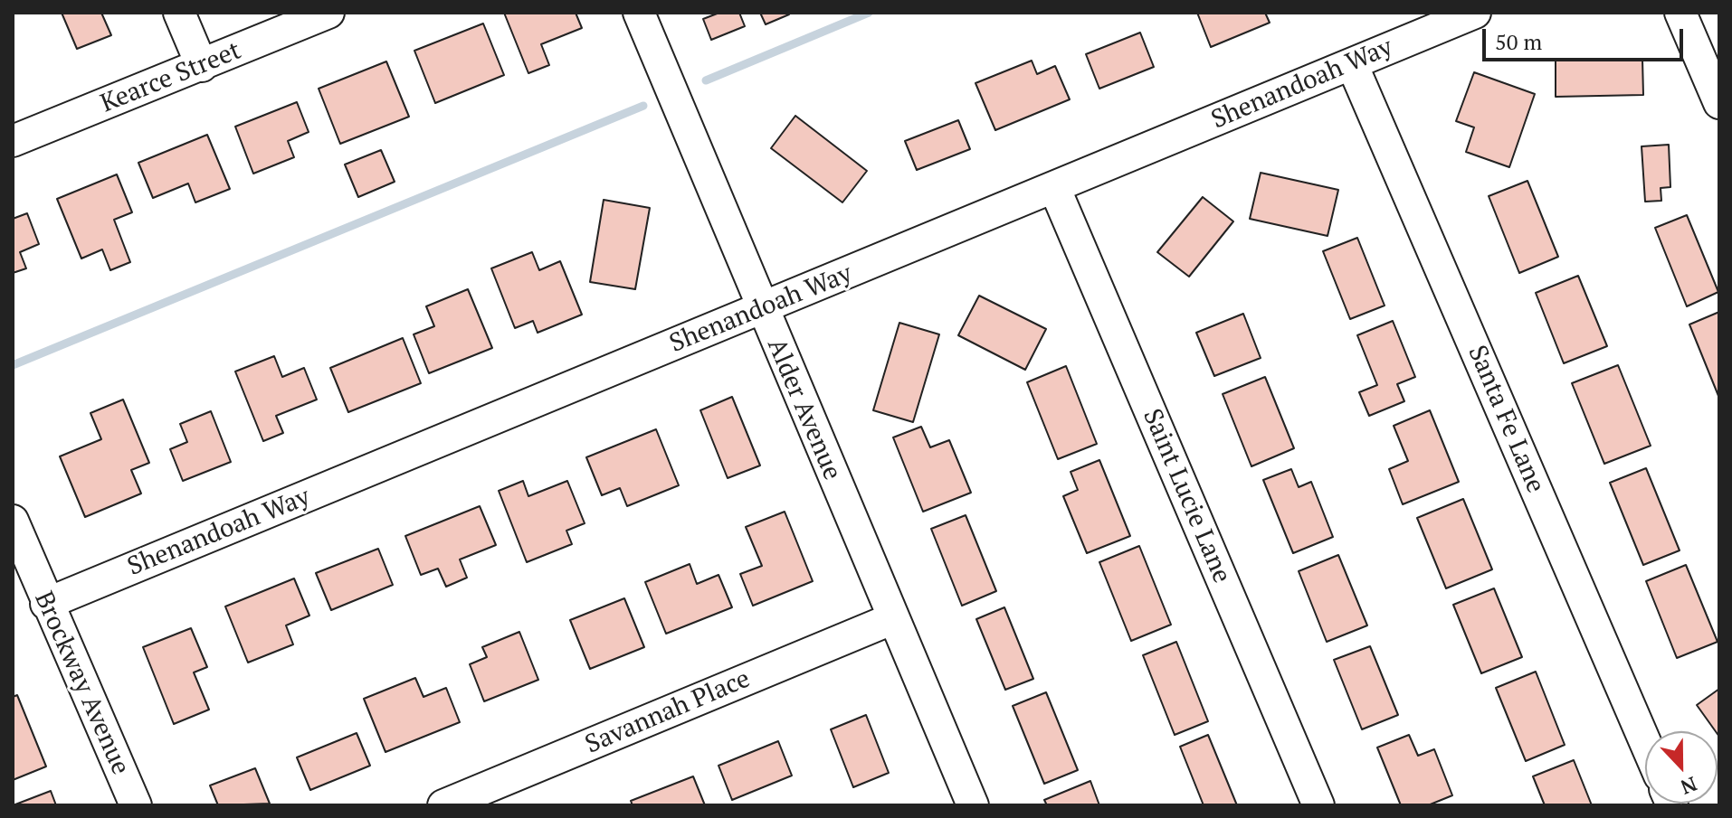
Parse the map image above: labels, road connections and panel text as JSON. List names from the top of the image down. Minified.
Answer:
{"streets":{"street":["Kearce Street","Shenandoah Way","Alder Avenue","Santa Fe Lane","Saint Lucie Lane","Brockway Avenue","Savannah Place"]},"crossings":[["Shenandoah Way","Alder Avenue"],["Shenandoah Way","Santa Fe Lane"],["Shenandoah Way","Saint Lucie Lane"],["Shenandoah Way","Brockway Avenue"],["Alder Avenue","Savannah Place"]],"scale_bar":"50 m","north":"bottom"}
